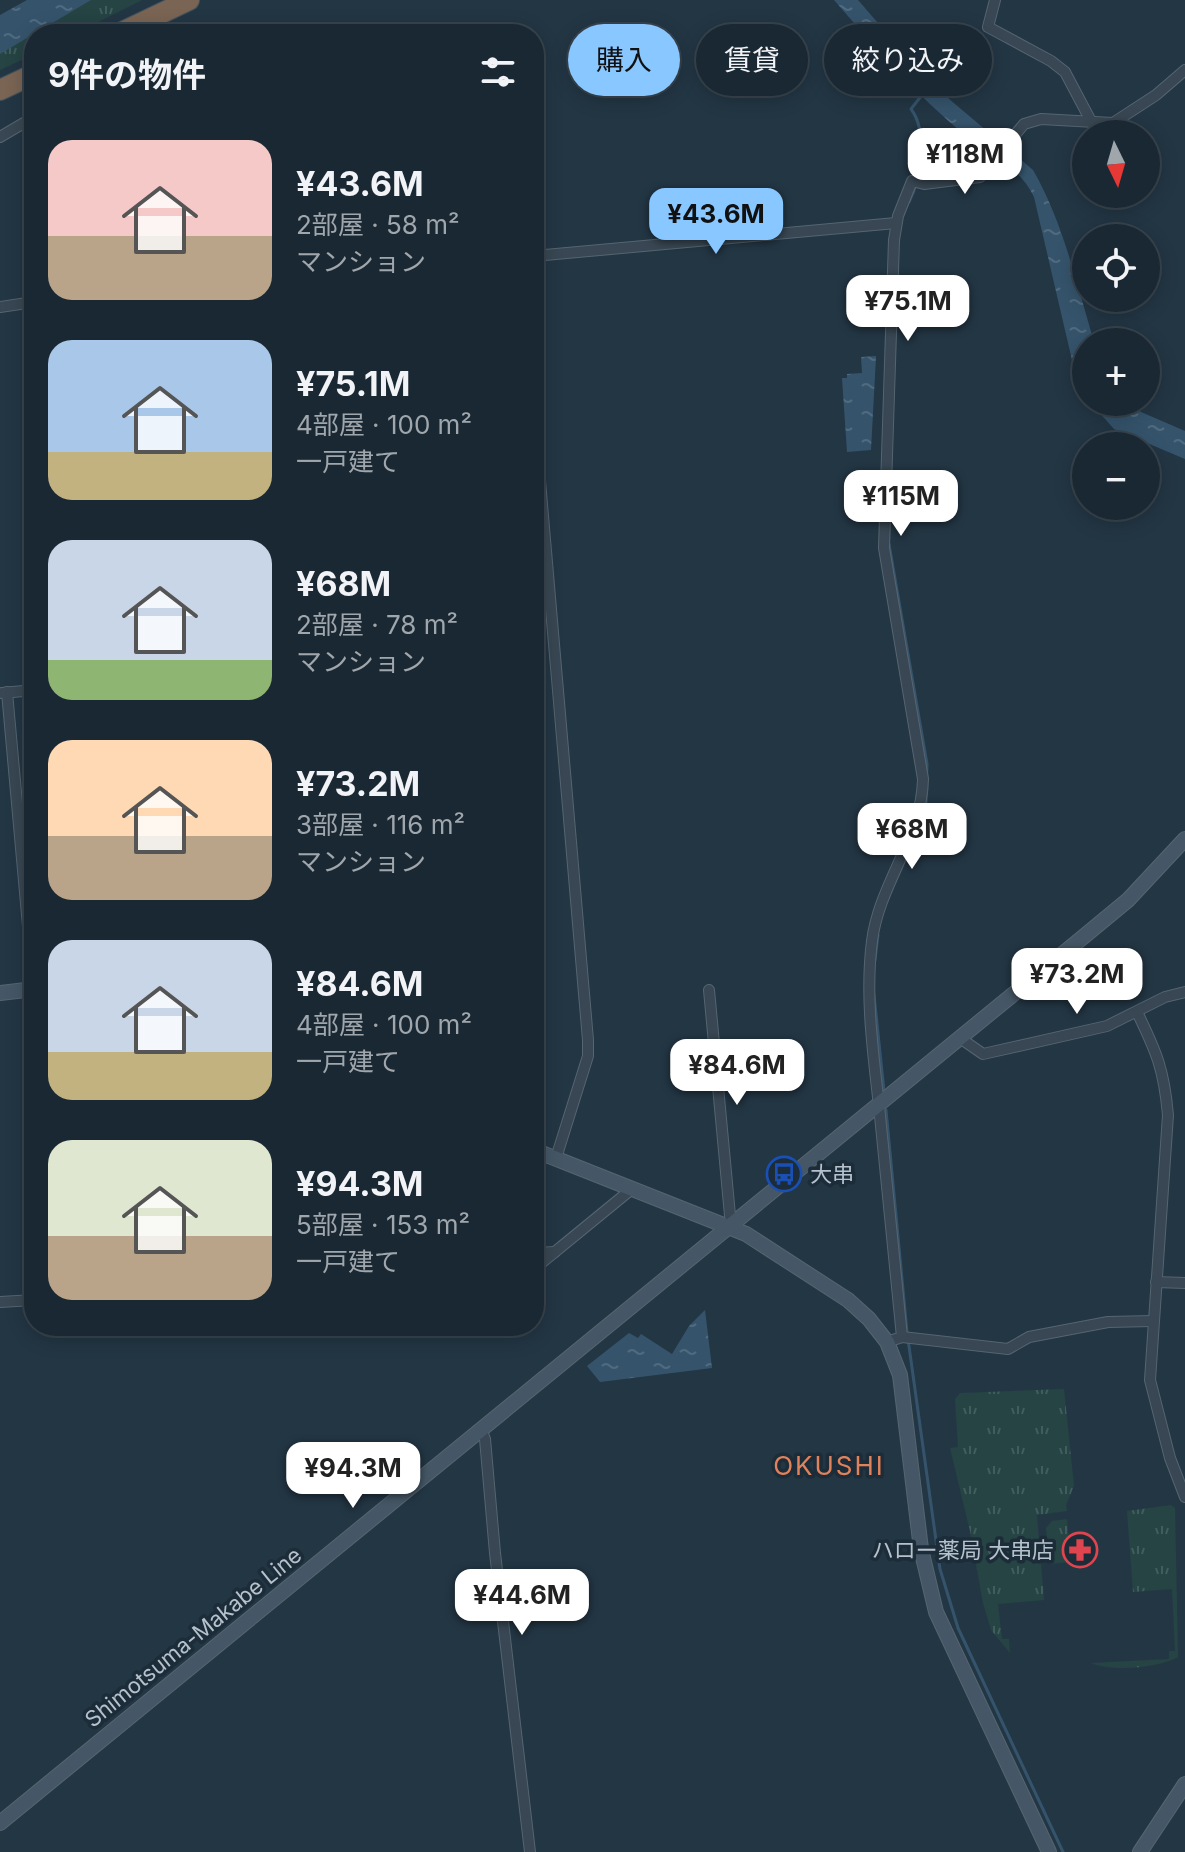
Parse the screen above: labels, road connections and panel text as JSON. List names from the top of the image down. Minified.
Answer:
{"streets":{"main road":["Shimotsuma-Makabe Line"]},"districts":["OKUSHI"],"places":{"bus stop":["大串"],"pharmacy":["ハロー薬局 大串店"]},"north":"bottom","page":{"chip":["購入","賃貸","絞り込み"],"heading":"9件の物件","map_buttons":["+","−"],"list":[{"name":"¥43.6M","note":"2部屋 · 58 m² · マンション"},{"name":"¥75.1M","note":"4部屋 · 100 m² · 一戸建て"},{"name":"¥68M","note":"2部屋 · 78 m² · マンション"},{"name":"¥73.2M","note":"3部屋 · 116 m² · マンション"},{"name":"¥84.6M","note":"4部屋 · 100 m² · 一戸建て"},{"name":"¥94.3M","note":"5部屋 · 153 m² · 一戸建て"}],"price":["¥118M","¥43.6M","¥75.1M","¥115M","¥68M","¥73.2M","¥84.6M","¥94.3M","¥44.6M"]}}
